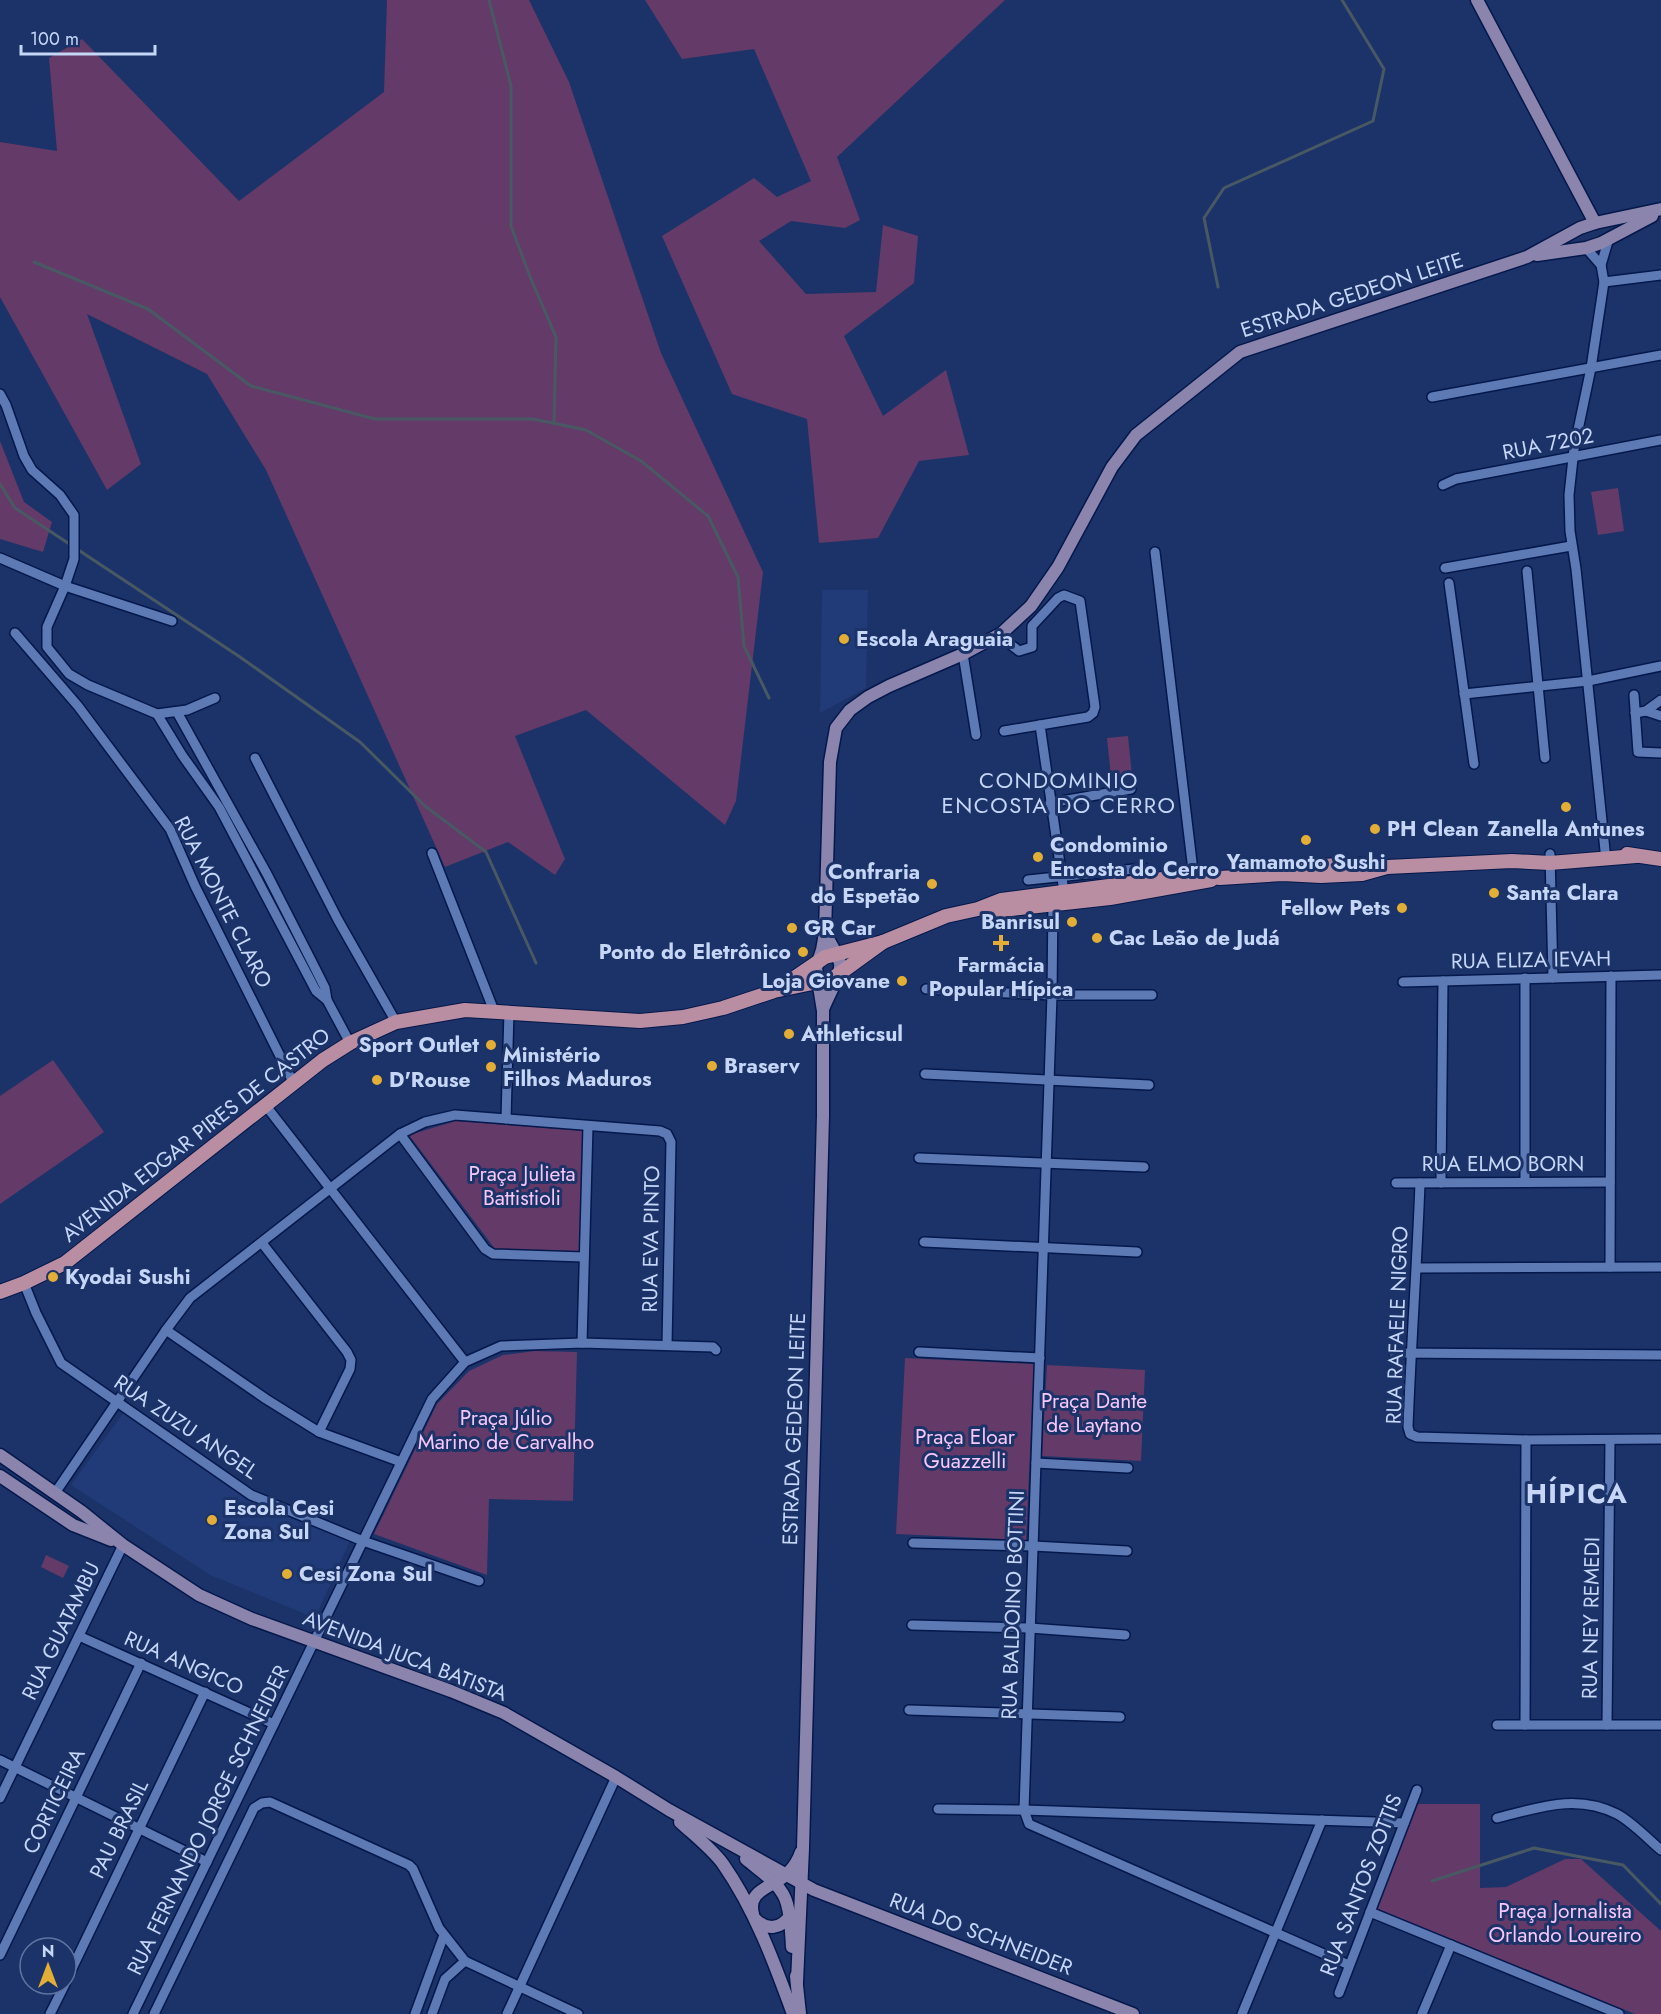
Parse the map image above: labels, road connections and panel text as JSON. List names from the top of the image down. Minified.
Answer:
{"streets":{"main road":["ESTRADA GEDEON LEITE","AVENIDA EDGAR PIRES DE CASTRO","AVENIDA JUCA BATISTA","RUA DO SCHNEIDER"],"street":["RUA 7202","RUA MONTE CLARO","RUA ELIZA IEVAH","RUA ELMO BORN","RUA EVA PINTO","RUA RAFAELE NIGRO","RUA ZUZU ANGEL","RUA BALDOINO BOTTINI","RUA NEY REMEDI","RUA GUATAMBU","RUA ANGICO","CORTICEIRA","RUA FERNANDO JORGE SCHNEIDER","PAU BRASIL","RUA SANTOS ZOTTIS"]},"crossings":[["ESTRADA GEDEON LEITE","AVENIDA EDGAR PIRES DE CASTRO"],["ESTRADA GEDEON LEITE","AVENIDA JUCA BATISTA"],["ESTRADA GEDEON LEITE","RUA DO SCHNEIDER"],["RUA MONTE CLARO","AVENIDA EDGAR PIRES DE CASTRO"],["AVENIDA EDGAR PIRES DE CASTRO","RUA ZUZU ANGEL"],["AVENIDA EDGAR PIRES DE CASTRO","RUA BALDOINO BOTTINI"],["RUA ELMO BORN","RUA RAFAELE NIGRO"],["RUA RAFAELE NIGRO","RUA NEY REMEDI"],["RUA ZUZU ANGEL","RUA FERNANDO JORGE SCHNEIDER"],["RUA GUATAMBU","AVENIDA JUCA BATISTA"],["RUA GUATAMBU","RUA ANGICO"],["AVENIDA JUCA BATISTA","RUA FERNANDO JORGE SCHNEIDER"],["AVENIDA JUCA BATISTA","RUA DO SCHNEIDER"],["RUA ANGICO","CORTICEIRA"],["RUA ANGICO","RUA FERNANDO JORGE SCHNEIDER"],["RUA ANGICO","PAU BRASIL"]],"districts":["CONDOMINIO ENCOSTA DO CERRO","HÍPICA"],"parks":["Praça Julieta Battistioli","Praça Dante de Laytano","Praça Júlio Marino de Carvalho","Praça Eloar Guazzelli","Praça Jornalista Orlando Loureiro"],"places":{"other":["Escola Araguaia","Zanella Antunes","PH Clean","Yamamoto Sushi","Condominio Encosta do Cerro","Confraria do Espetão","Santa Clara","Fellow Pets","Banrisul","GR Car","Cac Leão de Judá","Ponto do Eletrônico","Loja Giovane","Athleticsul","Sport Outlet","Braserv","Ministério Filhos Maduros","D'Rouse","Kyodai Sushi","Escola Cesi Zona Sul","Cesi Zona Sul"],"health":["Farmácia Popular Hípica"]},"scale_bar":"100 m","north":"top"}
